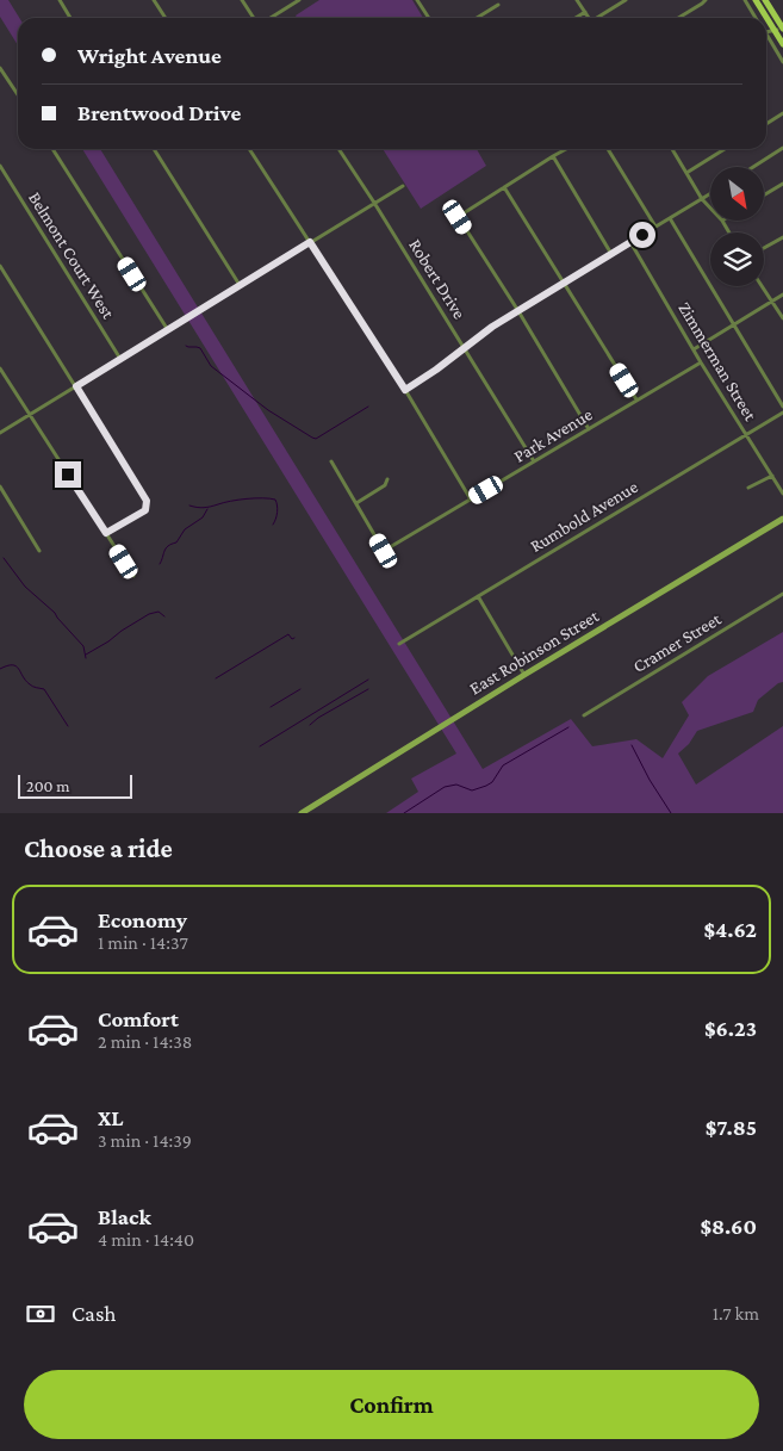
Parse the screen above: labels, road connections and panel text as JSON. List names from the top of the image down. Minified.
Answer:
{"streets":{"street":["Belmont Court West","Robert Drive","Zimmerman Street","Park Avenue","Rumbold Avenue","Cramer Street","East Robinson Street"]},"crossings":[["Robert Drive","Park Avenue"],["Zimmerman Street","Park Avenue"],["Zimmerman Street","Rumbold Avenue"]],"scale_bar":"200 m","north":"bottom right","page":{"banner":["Wright Avenue","Brentwood Drive"],"scale":"200 m","heading":"Choose a ride","list":[{"name":"Economy","note":"1 min · 14:37","value":"$4.62"},{"name":"Comfort","note":"2 min · 14:38","value":"$6.23"},{"name":"XL","note":"3 min · 14:39","value":"$7.85"},{"name":"Black","note":"4 min · 14:40","value":"$8.60"}],"pay":["Cash","1.7 km"],"buttons":"Confirm"}}
